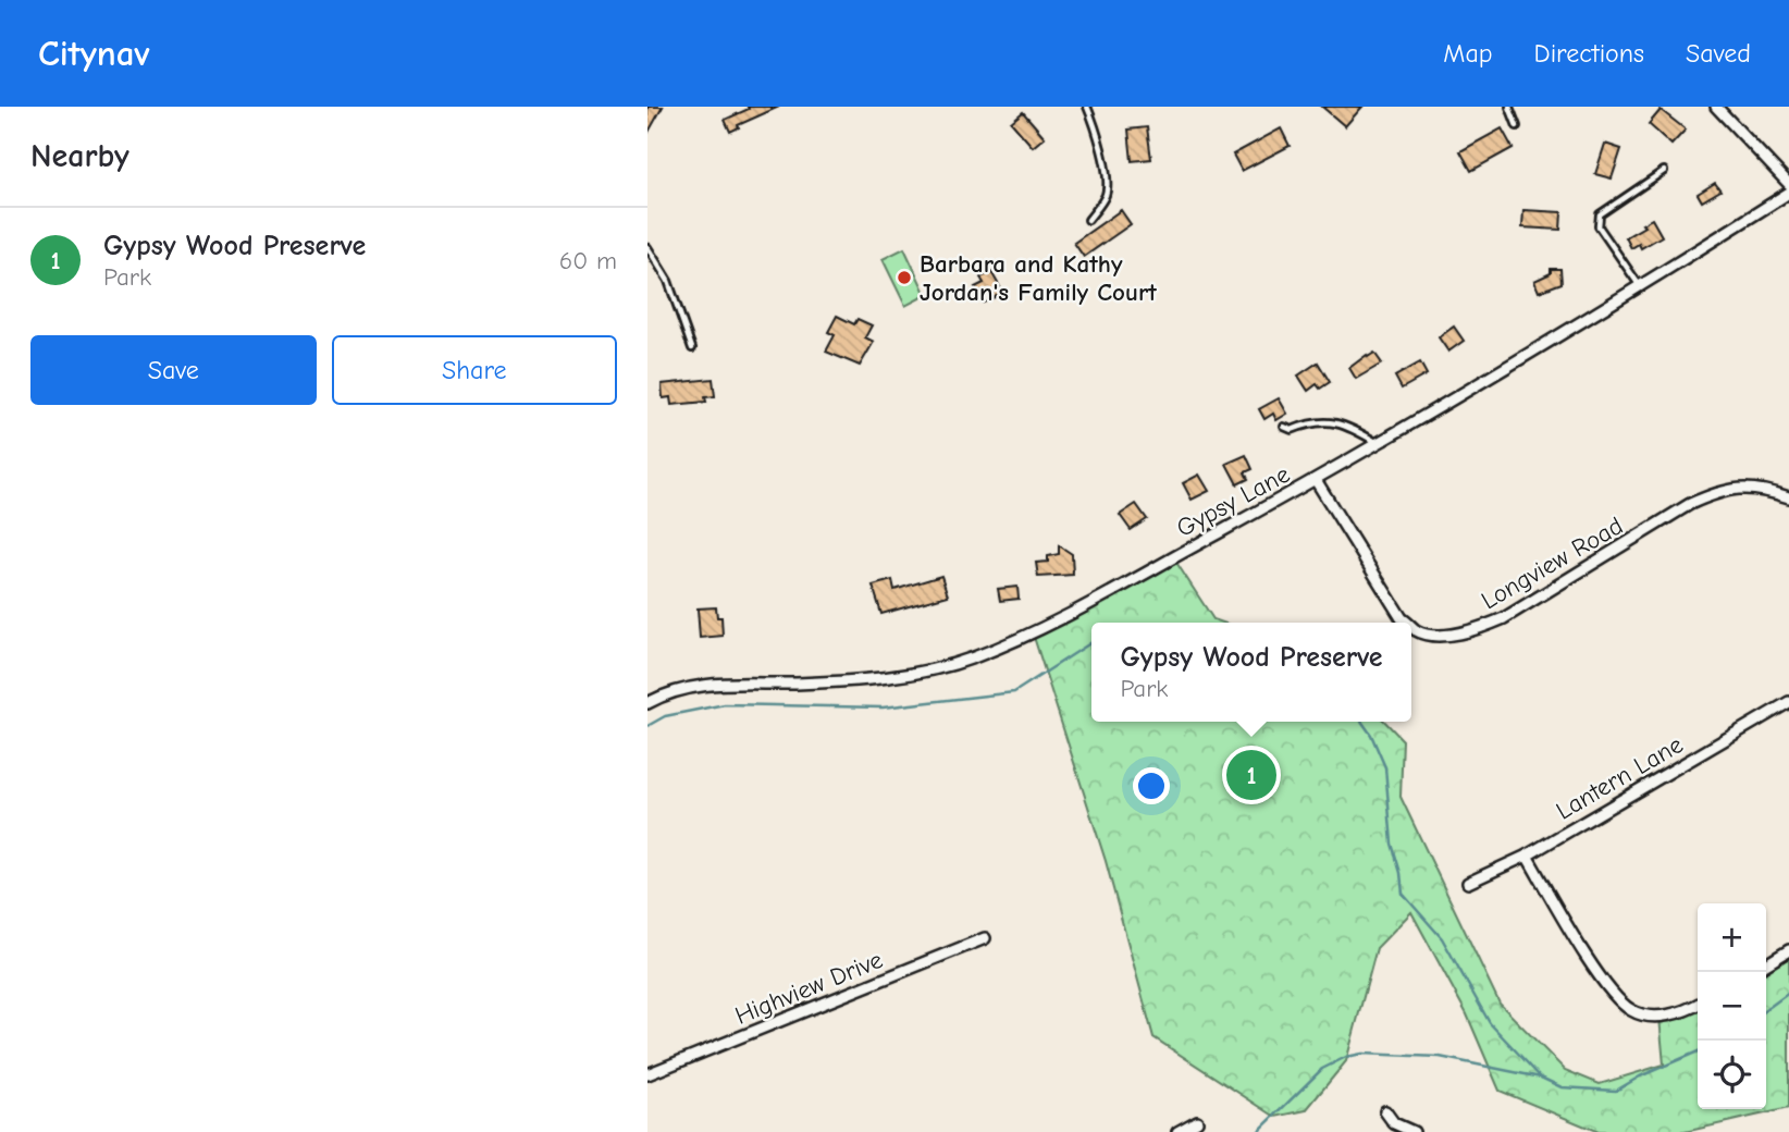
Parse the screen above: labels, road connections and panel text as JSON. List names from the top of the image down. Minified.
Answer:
{"streets":{"street":["Gypsy Lane","Longview Road","Lantern Lane","Highview Drive"]},"crossings":[["Gypsy Lane","Longview Road"]],"places":["Barbara and Kathy Jordan's Family Court"],"page":{"header":"Citynav","nav":["Map","Directions","Saved"],"heading":"Nearby","list":[{"mark":"1","name":"Gypsy Wood Preserve","note":"Park","value":"60 m"}],"buttons":["Save","Share"],"popup":["Gypsy Wood Preserve","Park"],"pins":"1","map_buttons":["+","−"]}}
